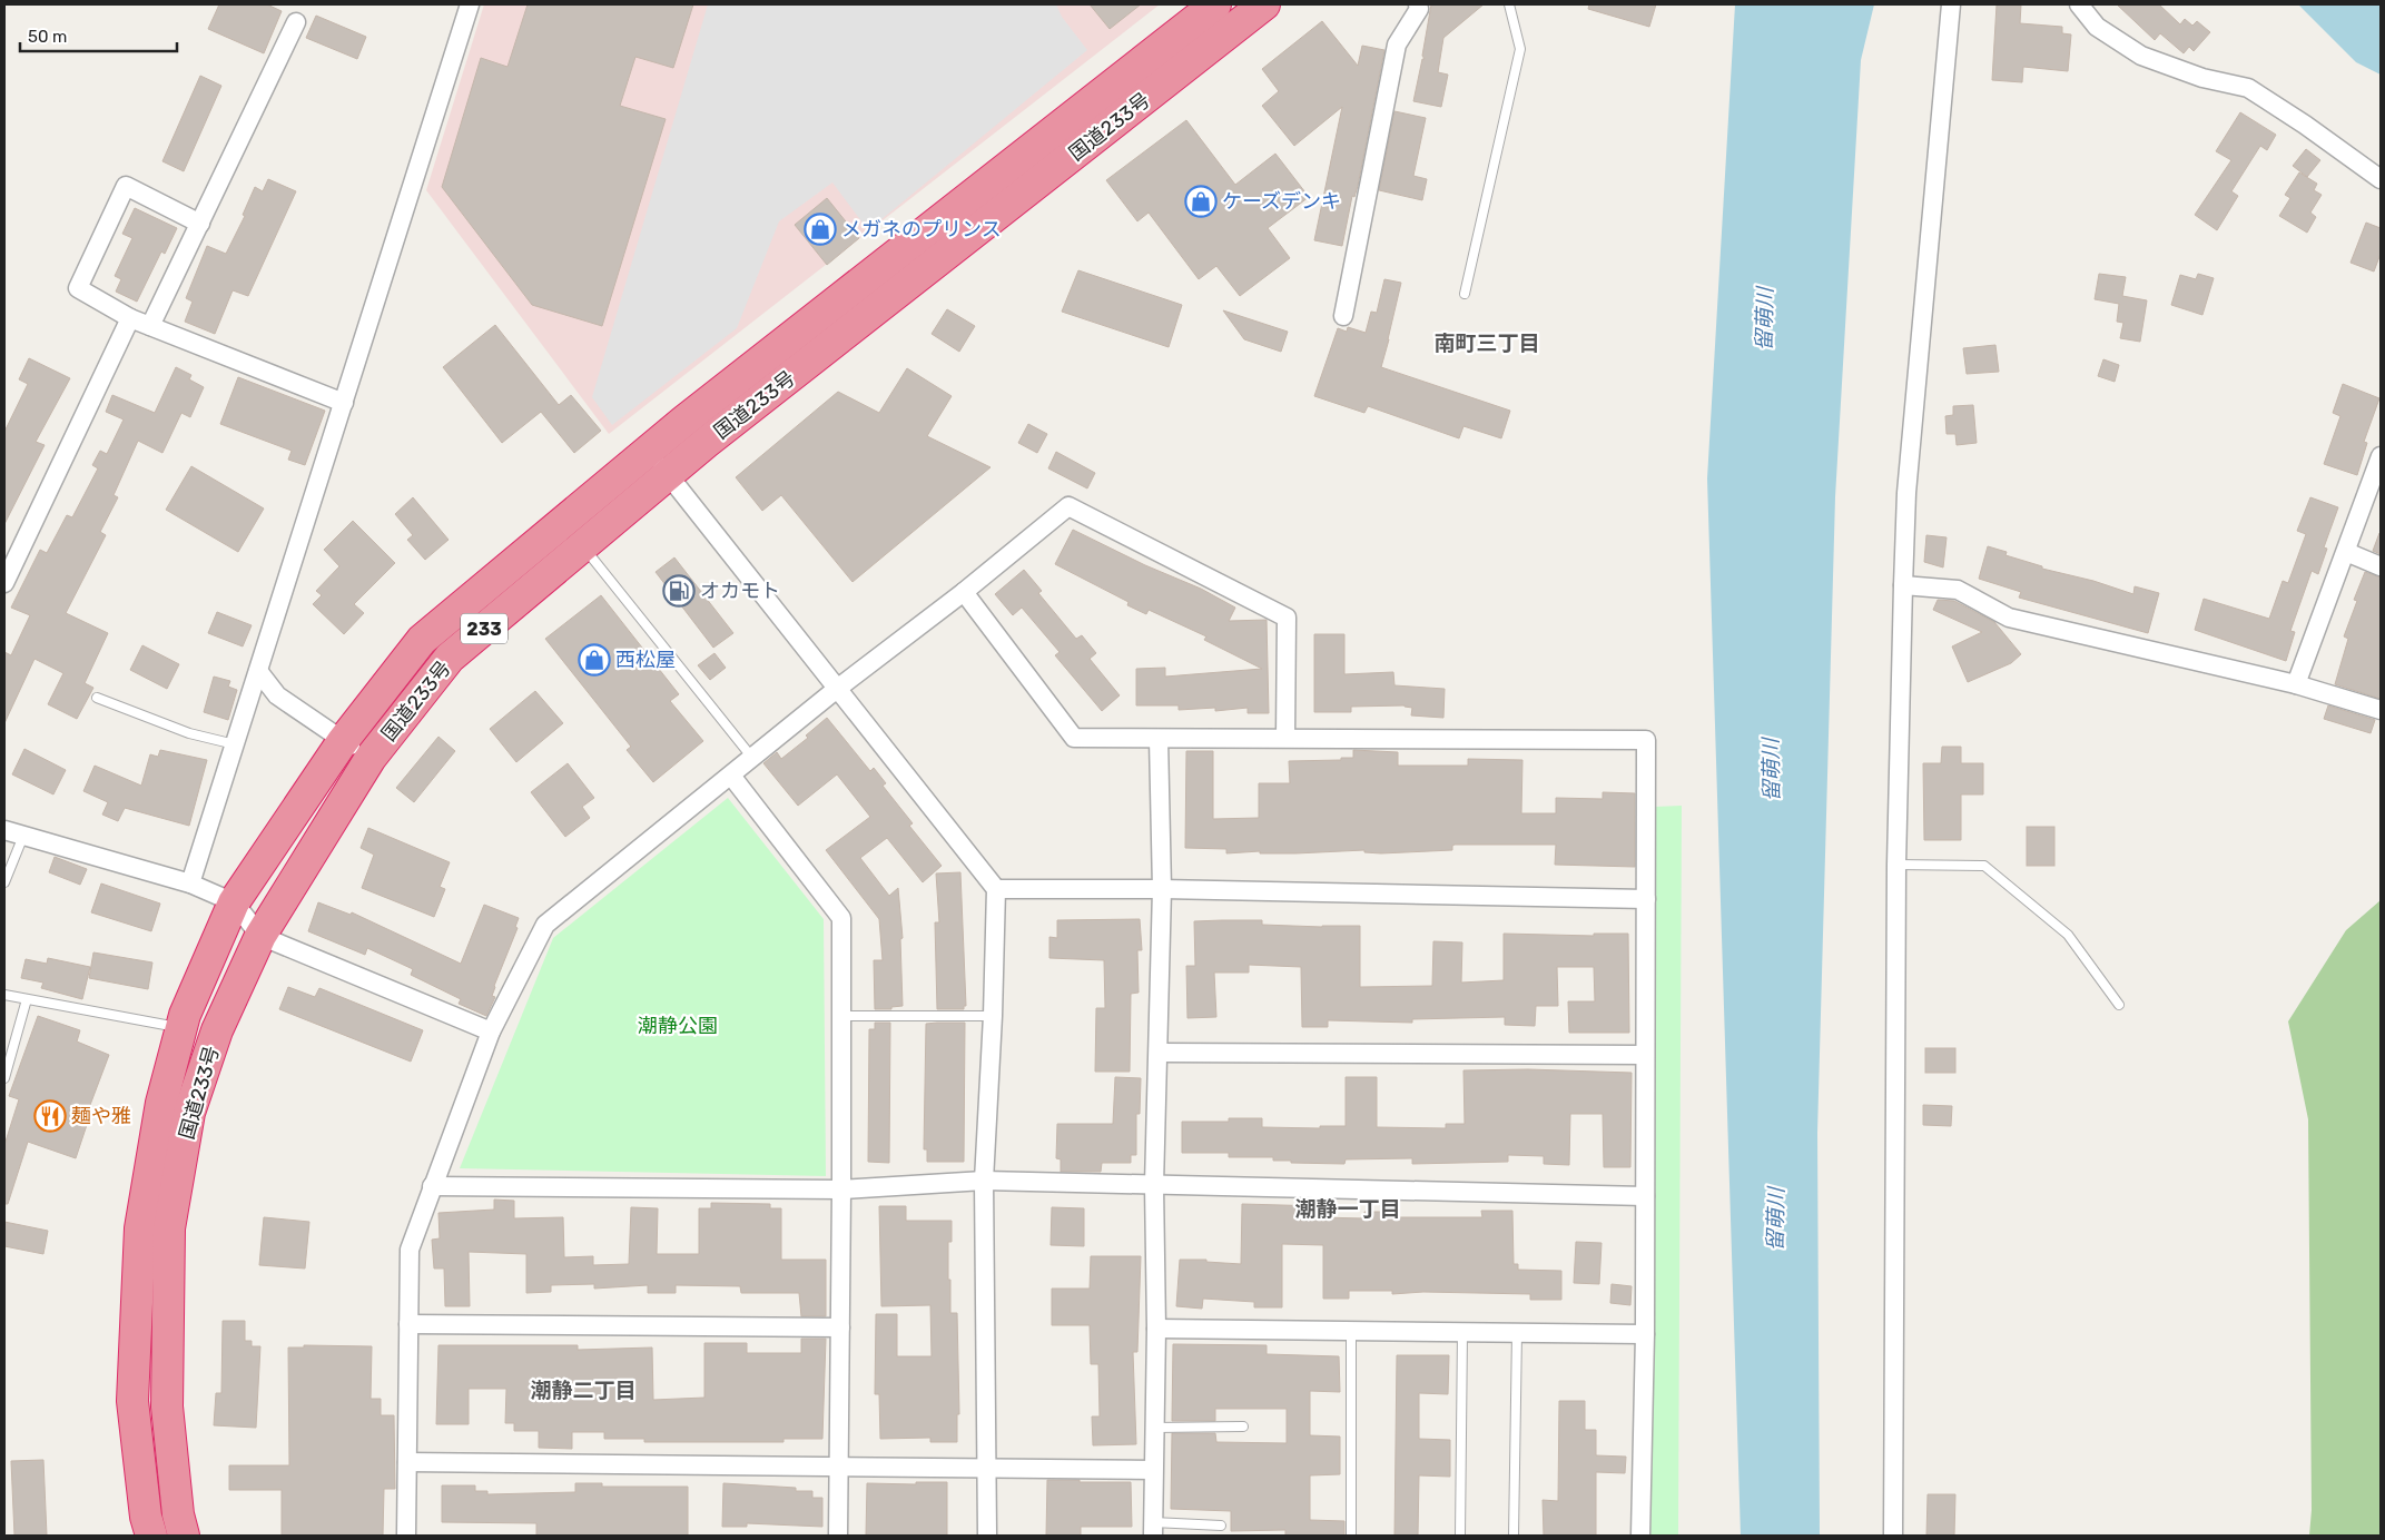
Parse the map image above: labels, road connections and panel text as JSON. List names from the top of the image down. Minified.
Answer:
{"streets":{"highway":["国道233号","233"]},"districts":["南町三丁目","潮静一丁目","潮静二丁目"],"water":["留萌川"],"parks":["潮静公園"],"places":{"shop":["ケーズデンキ","メガネのプリンス","西松屋"],"fuel station":["オカモト"],"restaurant":["麺や雅"]},"scale_bar":"50 m"}
